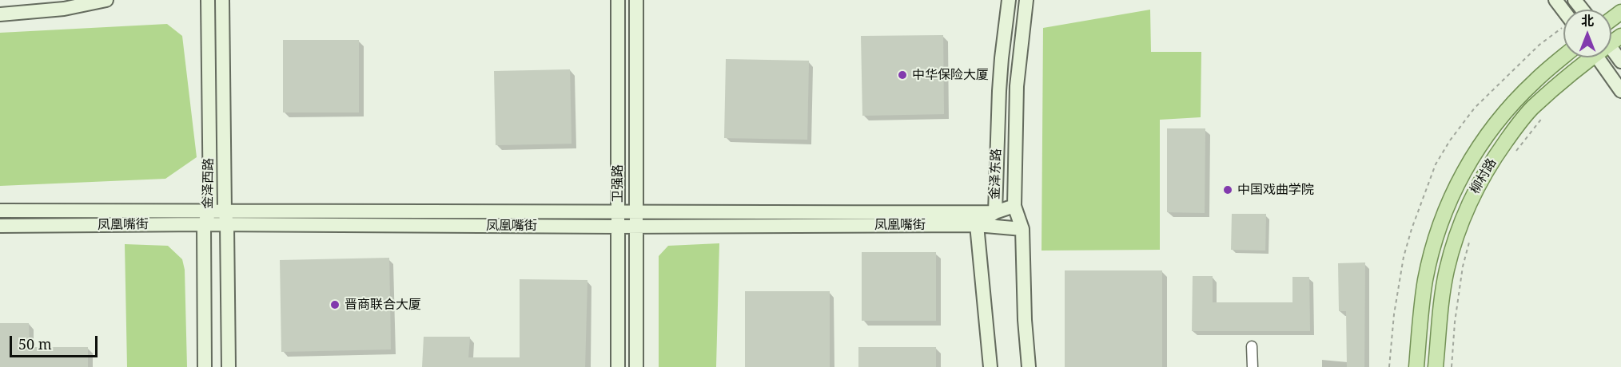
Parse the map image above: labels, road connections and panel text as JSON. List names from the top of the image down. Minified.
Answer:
{"streets":{"main road":["柳村路"],"street":["金泽东路","金泽西路","卫强路","凤凰嘴街"]},"crossings":[["金泽东路","凤凰嘴街"],["金泽西路","凤凰嘴街"],["卫强路","凤凰嘴街"]],"places":["中华保险大厦","中国戏曲学院","晋商联合大厦"],"scale_bar":"50 m","north":"top"}
